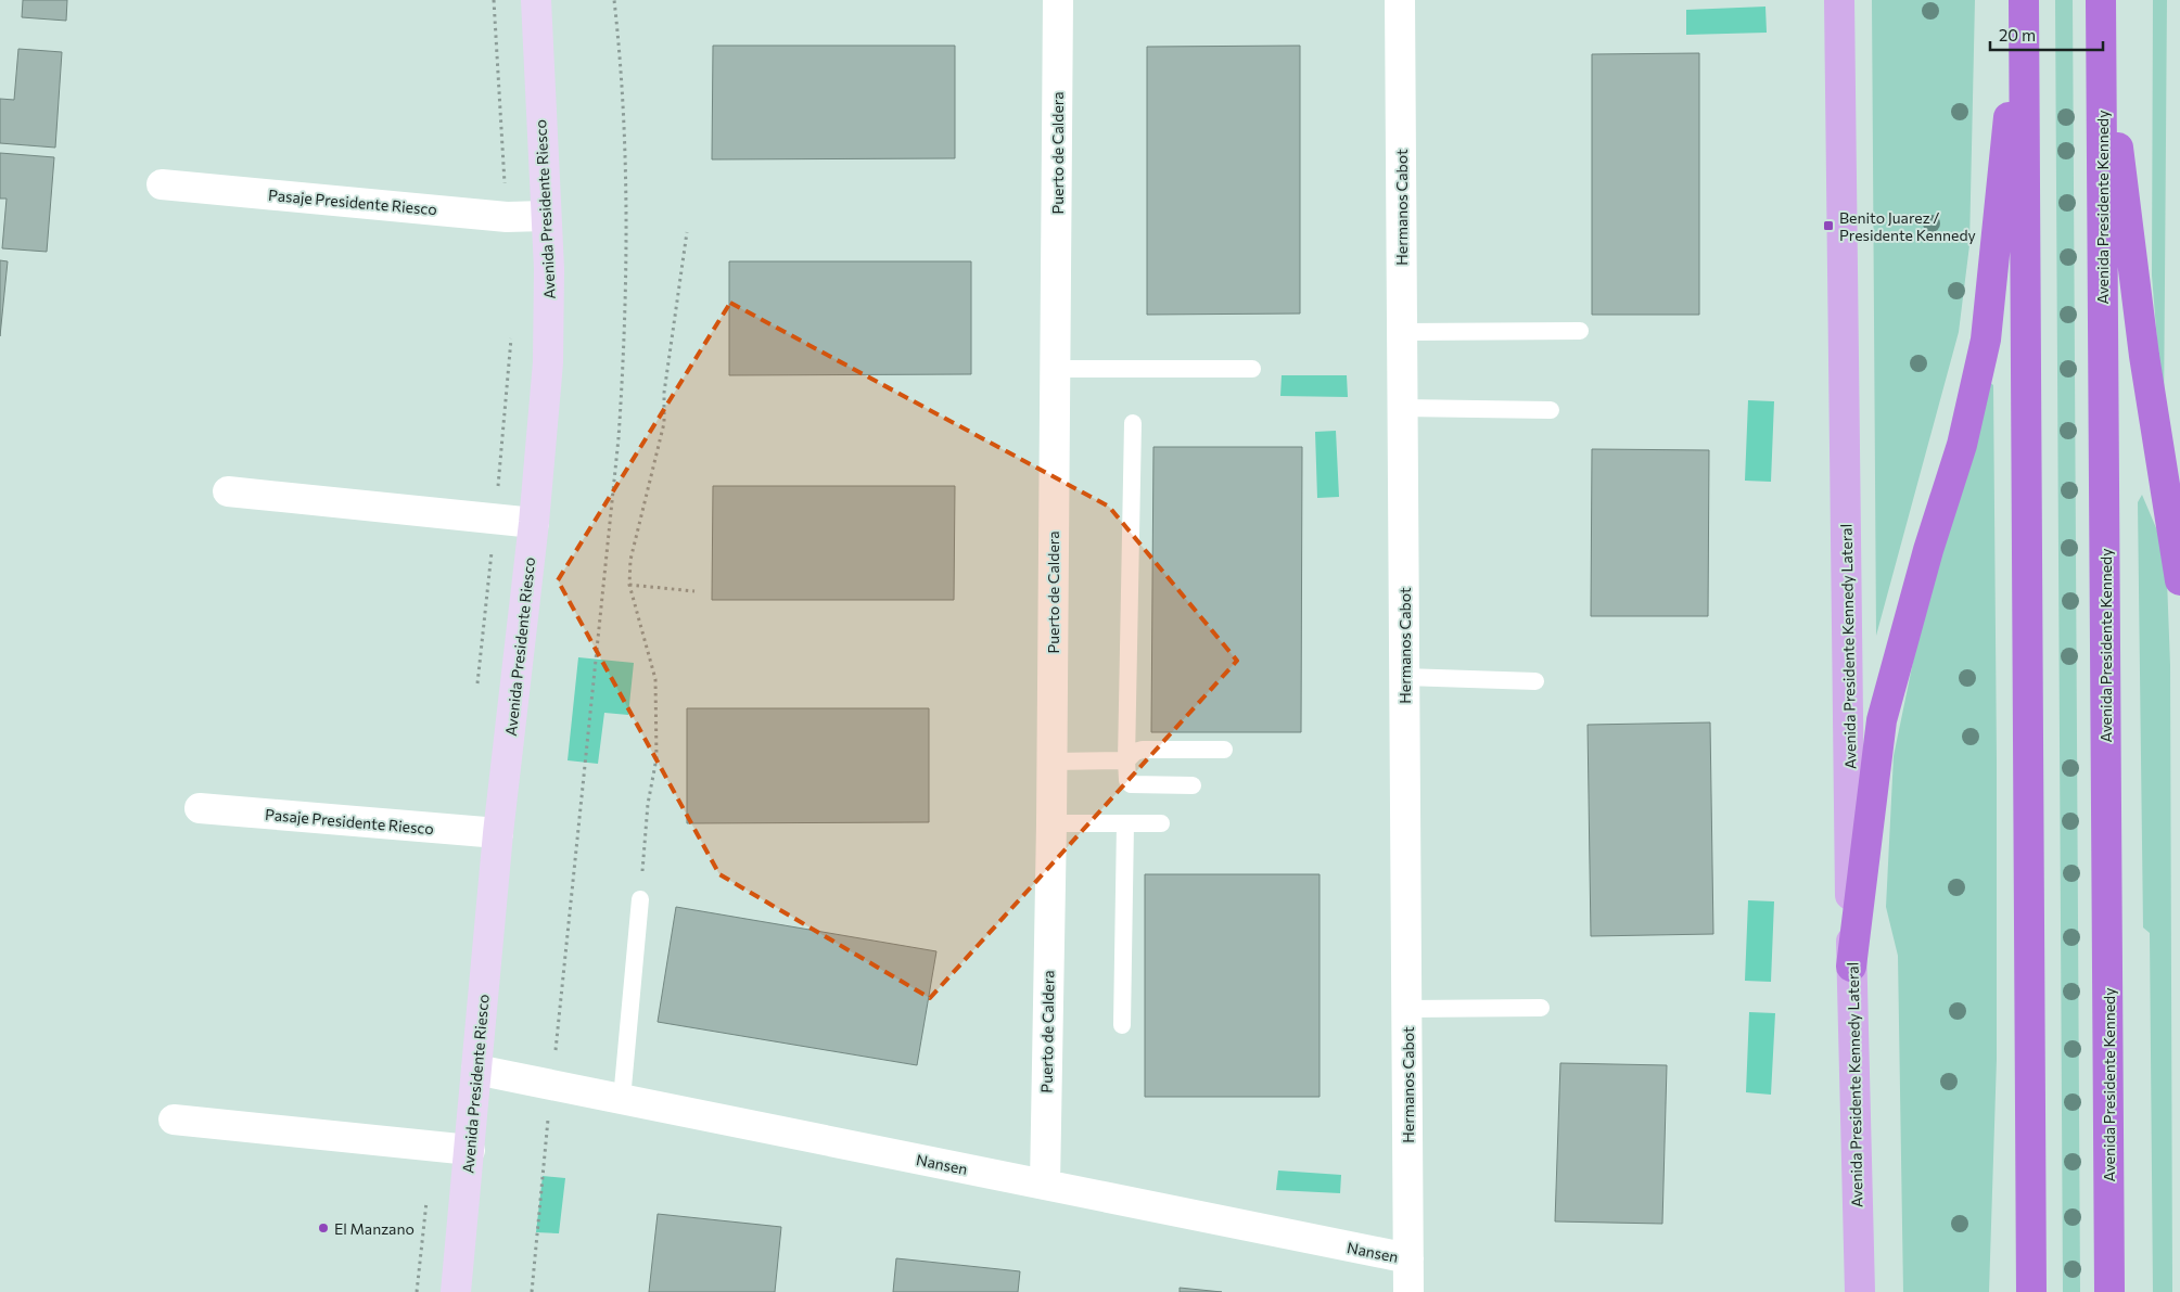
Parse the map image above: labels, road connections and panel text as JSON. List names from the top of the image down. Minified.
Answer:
{"streets":{"highway":["Avenida Presidente Kennedy"],"main road":["Avenida Presidente Riesco","Avenida Presidente Kennedy Lateral"],"street":["Puerto de Caldera","Pasaje Presidente Riesco","Hermanos Cabot","Nansen"]},"crossings":[["Puerto de Caldera","Nansen"],["Pasaje Presidente Riesco","Avenida Presidente Riesco"],["Hermanos Cabot","Nansen"],["Avenida Presidente Riesco","Nansen"]],"places":{"transit":["Benito Juarez / Presidente Kennedy"],"other":["El Manzano"]},"scale_bar":"20 m"}
